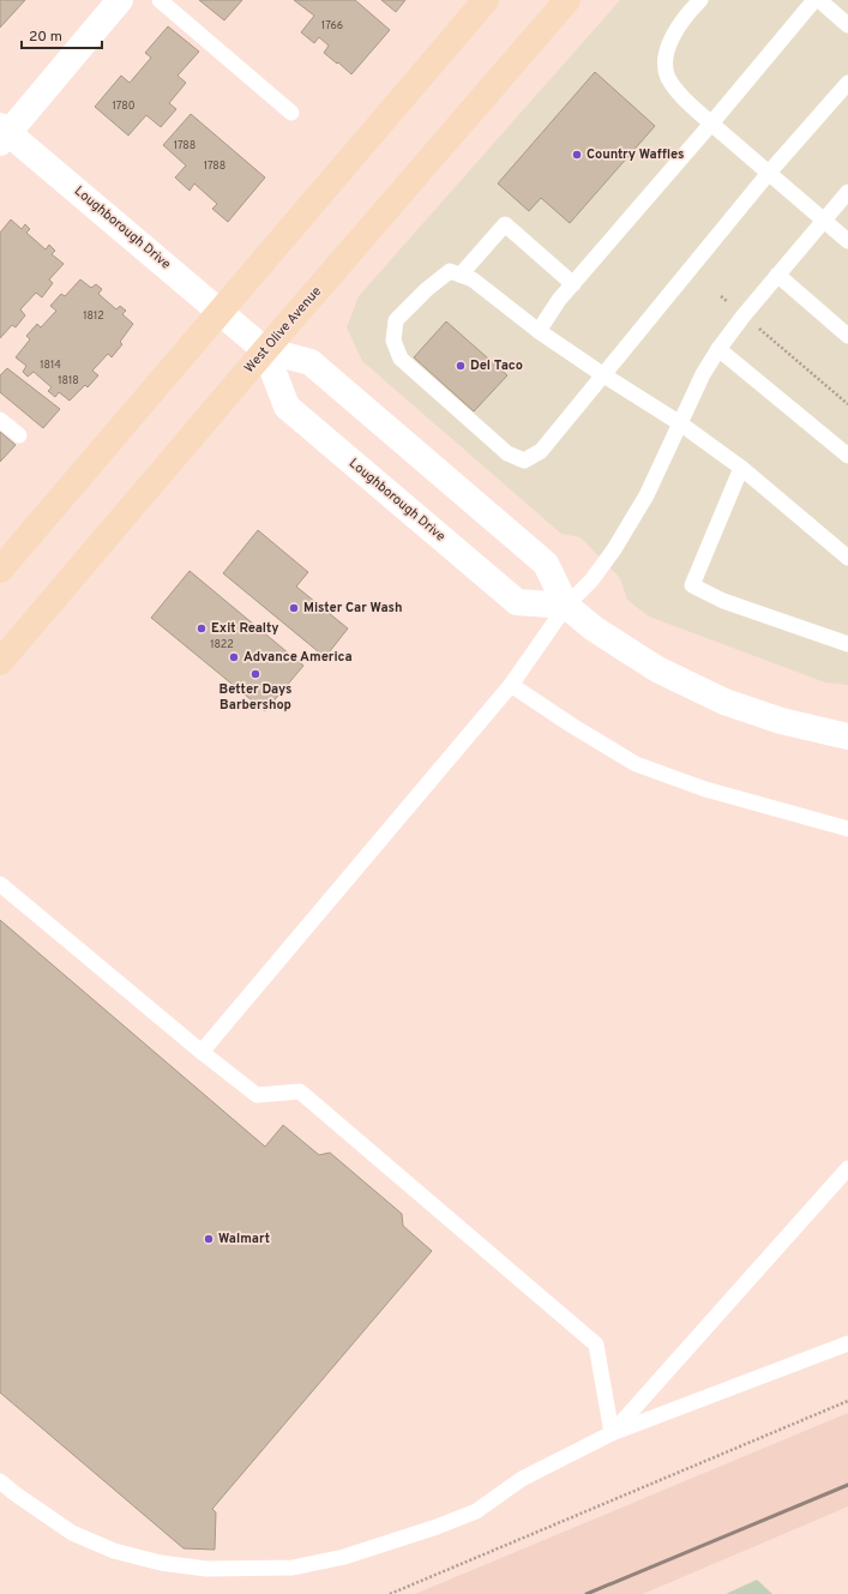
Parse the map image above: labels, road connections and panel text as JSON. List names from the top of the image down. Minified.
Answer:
{"streets":{"main road":["West Olive Avenue"],"street":["Loughborough Drive"]},"crossings":[["Loughborough Drive","West Olive Avenue"]],"places":["Country Waffles","Del Taco","Mister Car Wash","Exit Realty","Advance America","Better Days Barbershop","Walmart"],"house_numbers":["1766","1780","1788","1788","1812","1814","1818","1822"],"scale_bar":"20 m"}
